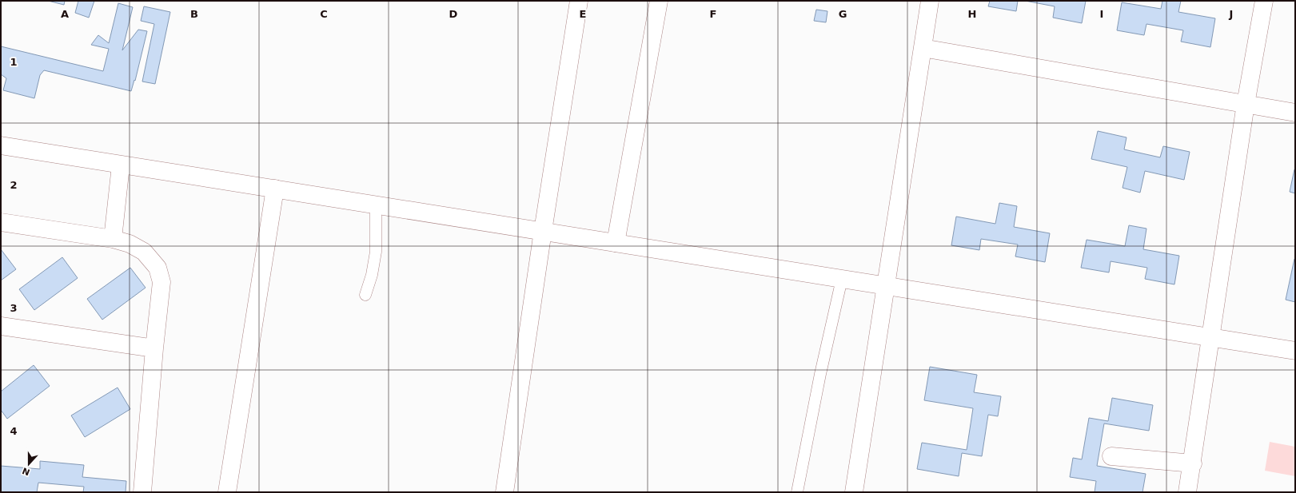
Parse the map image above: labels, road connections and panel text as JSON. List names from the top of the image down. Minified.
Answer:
{"north":"bottom","grid":{"columns":["A","B","C","D","E","F","G","H","I","J"],"rows":["1","2","3","4"]}}
